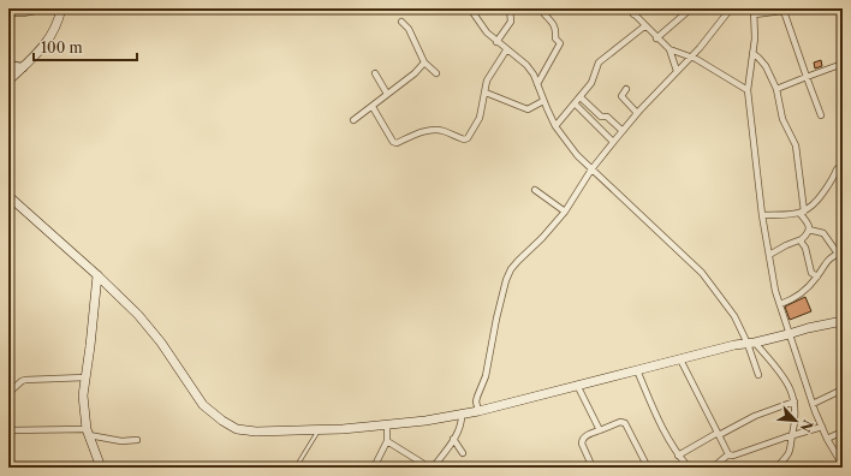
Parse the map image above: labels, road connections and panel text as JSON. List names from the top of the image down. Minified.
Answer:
{"scale_bar":"100 m","north":"bottom right"}
